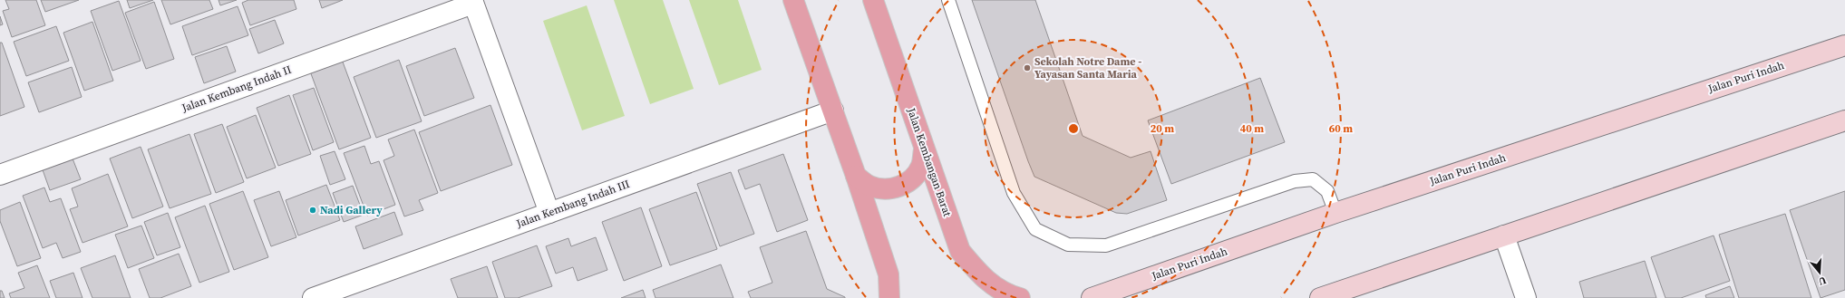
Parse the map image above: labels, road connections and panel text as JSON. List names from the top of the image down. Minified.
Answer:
{"streets":{"main road":["Jalan Puri Indah","Jalan Kembangan Barat"],"street":["Jalan Kembang Indah II","Jalan Kembang Indah III"]},"places":["Sekolah Notre Dame - Yayasan Santa Maria","Nadi Gallery"],"north":"bottom","rings":["20 m","40 m","60 m"]}
